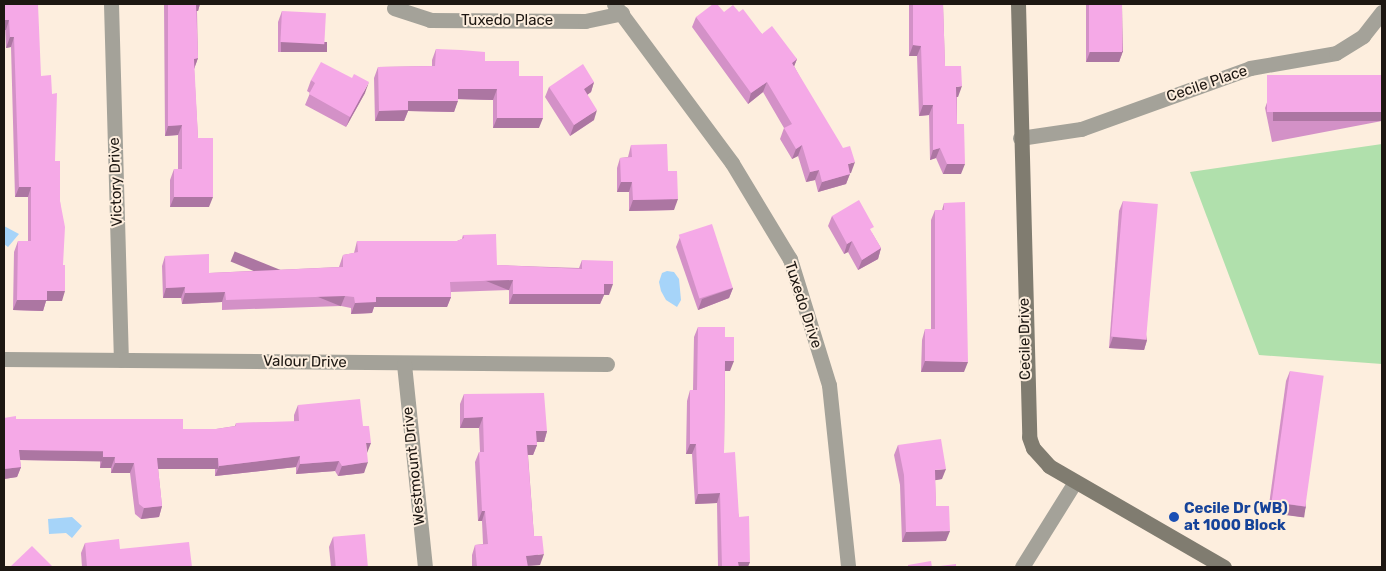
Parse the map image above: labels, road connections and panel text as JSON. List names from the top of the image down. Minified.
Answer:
{"streets":{"street":["Tuxedo Place","Cecile Place","Victory Drive","Tuxedo Drive","Cecile Drive","Valour Drive","Westmount Drive"]},"crossings":[["Tuxedo Place","Tuxedo Drive"],["Cecile Place","Cecile Drive"],["Victory Drive","Valour Drive"],["Valour Drive","Westmount Drive"]],"places":["Cecile Dr (WB) at 1000 Block"]}
